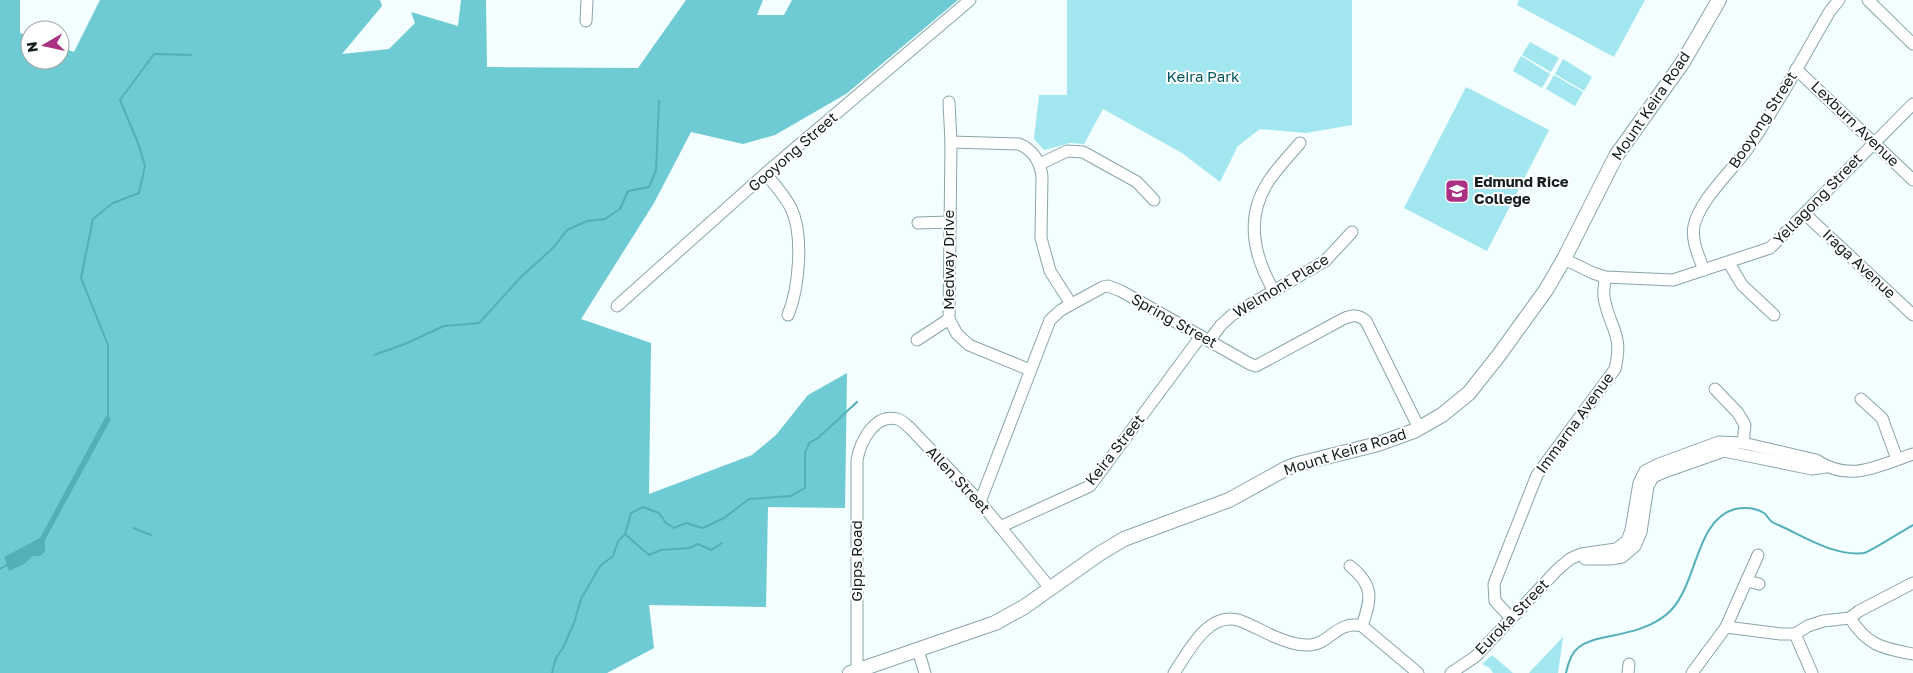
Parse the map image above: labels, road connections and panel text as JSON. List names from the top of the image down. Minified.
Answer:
{"streets":{"main road":["Mount Keira Road"],"street":["Booyong Street","Lexburn Avenue","Gooyong Street","Yellagong Street","Medway Drive","Iraga Avenue","Welmont Place","Spring Street","Immarna Avenue","Keira Street","Allen Street","Gipps Road","Euroka Street"]},"crossings":[["Mount Keira Road","Yellagong Street"],["Mount Keira Road","Spring Street"],["Mount Keira Road","Allen Street"],["Mount Keira Road","Gipps Road"],["Booyong Street","Lexburn Avenue"],["Booyong Street","Yellagong Street"],["Lexburn Avenue","Yellagong Street"],["Yellagong Street","Iraga Avenue"],["Yellagong Street","Immarna Avenue"],["Medway Drive","Spring Street"],["Welmont Place","Spring Street"],["Welmont Place","Keira Street"],["Spring Street","Keira Street"],["Spring Street","Allen Street"],["Immarna Avenue","Euroka Street"],["Keira Street","Allen Street"],["Allen Street","Gipps Road"]],"parks":["Keira Park"],"places":{"school or university":["Edmund Rice College"]},"north":"left"}
